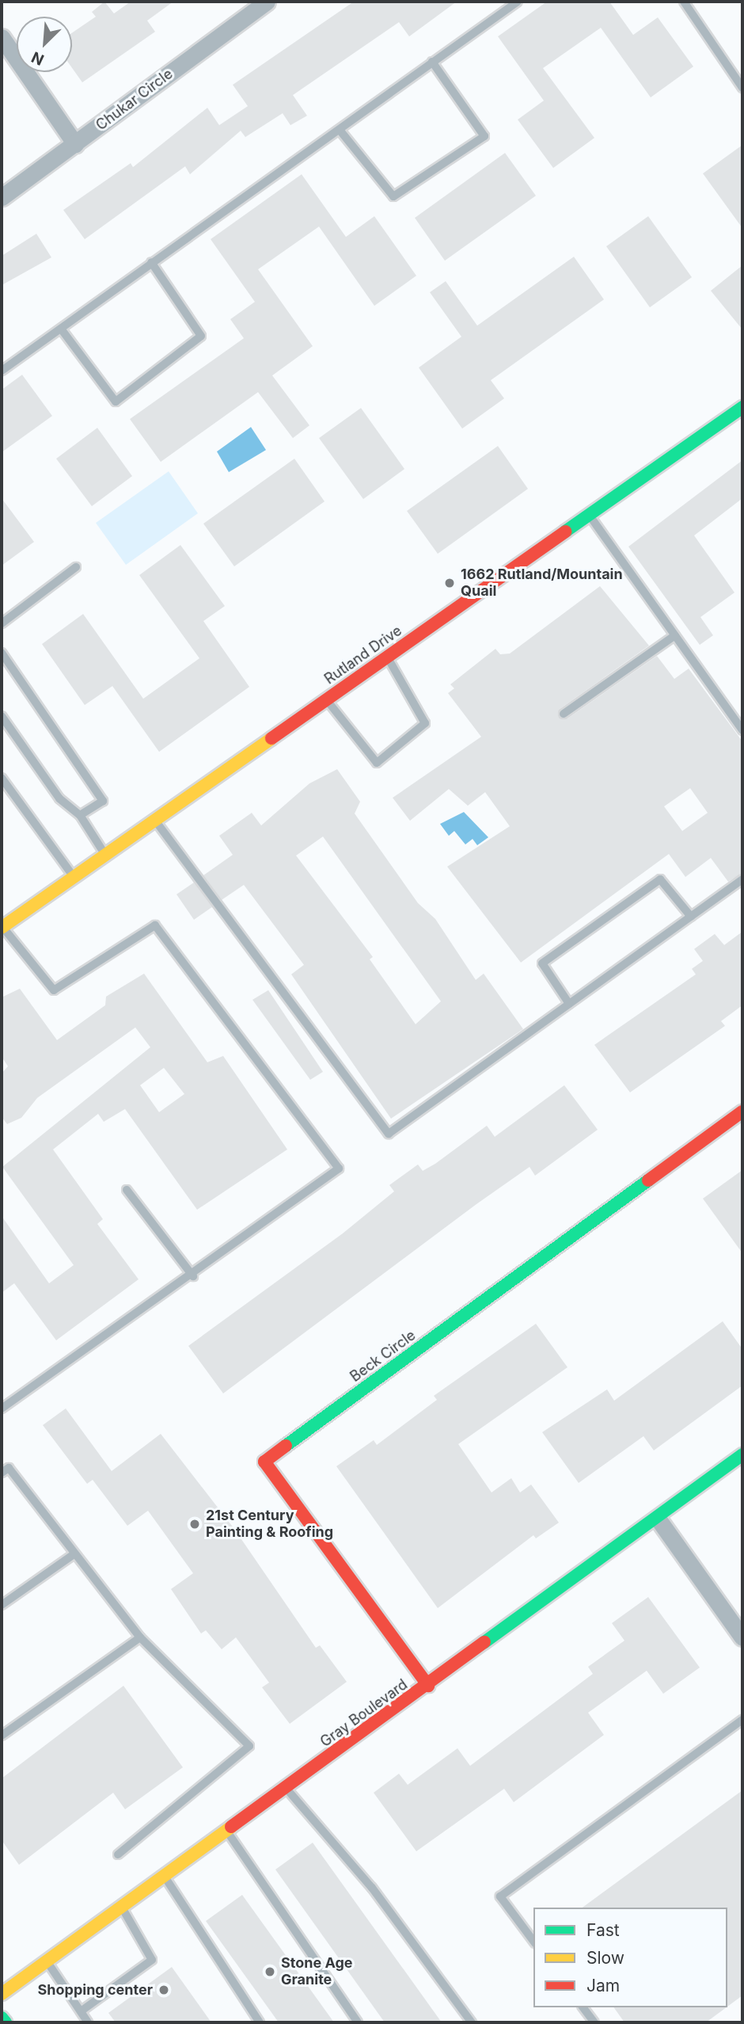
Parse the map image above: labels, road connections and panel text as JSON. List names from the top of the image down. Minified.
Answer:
{"streets":{"street":["Chukar Circle","Rutland Drive","Beck Circle","Gray Boulevard"]},"crossings":[["Beck Circle","Gray Boulevard"]],"places":["1662 Rutland/Mountain Quail","21st Century Painting & Roofing","Stone Age Granite","Shopping center"],"legend":["Fast","Slow","Jam"],"north":"bottom left"}
